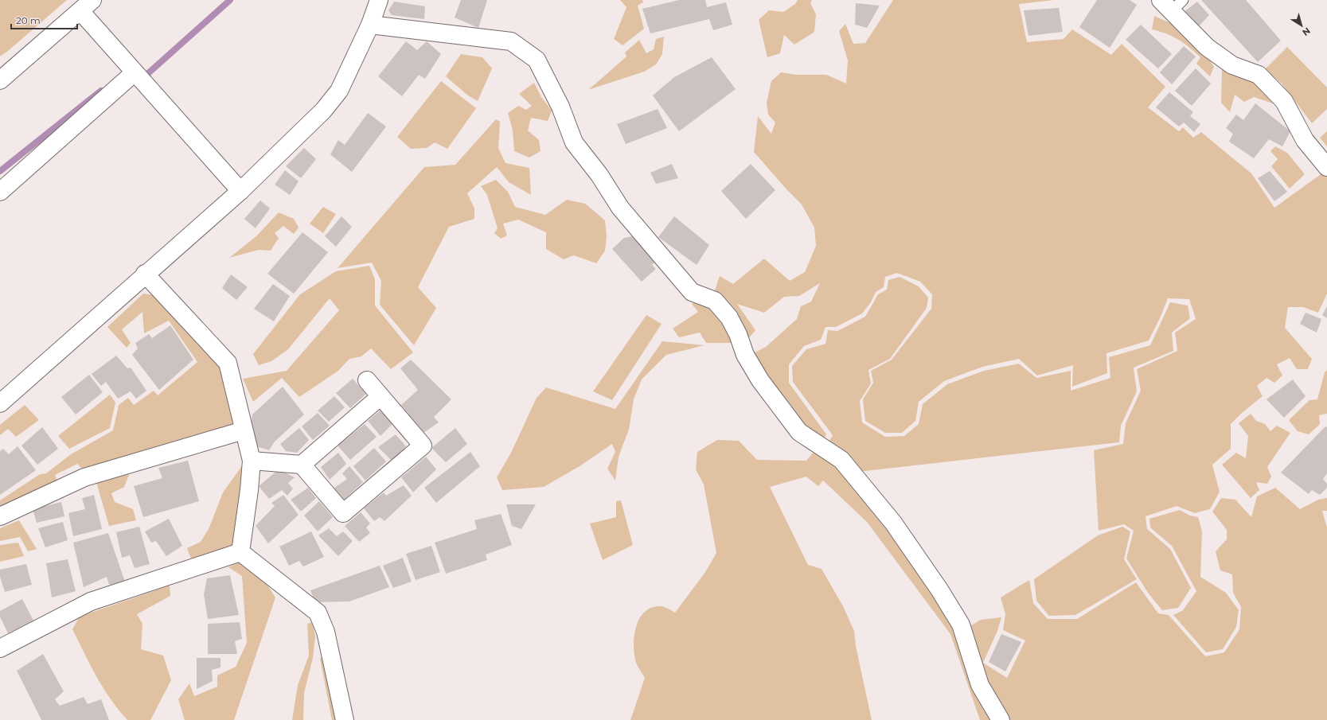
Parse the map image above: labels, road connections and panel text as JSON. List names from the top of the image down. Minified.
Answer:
{"scale_bar":"20 m","north":"bottom right"}
